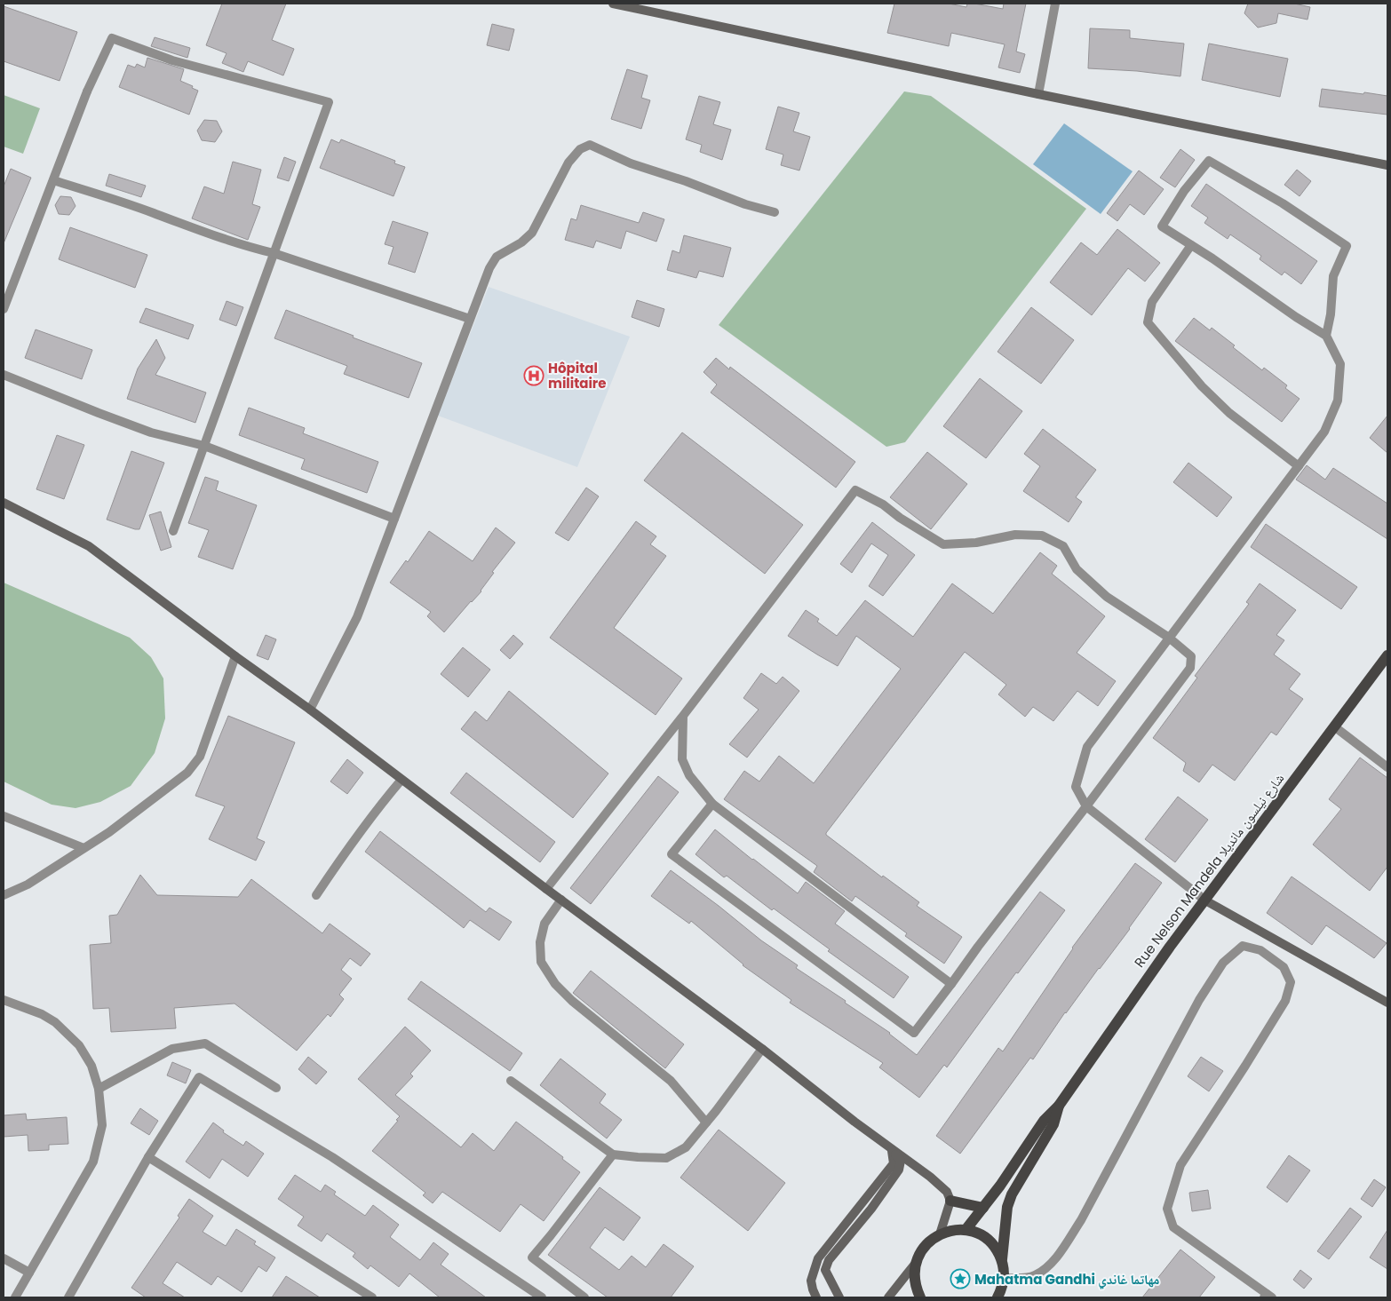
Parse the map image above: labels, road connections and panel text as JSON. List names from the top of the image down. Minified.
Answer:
{"streets":{"main road":["Rue Nelson Mandela شارع نيلسون مانديلا"]},"places":{"hospital":["Hôpital militaire"],"place":["Mahatma Gandhi مهاتما غاندي"]}}
